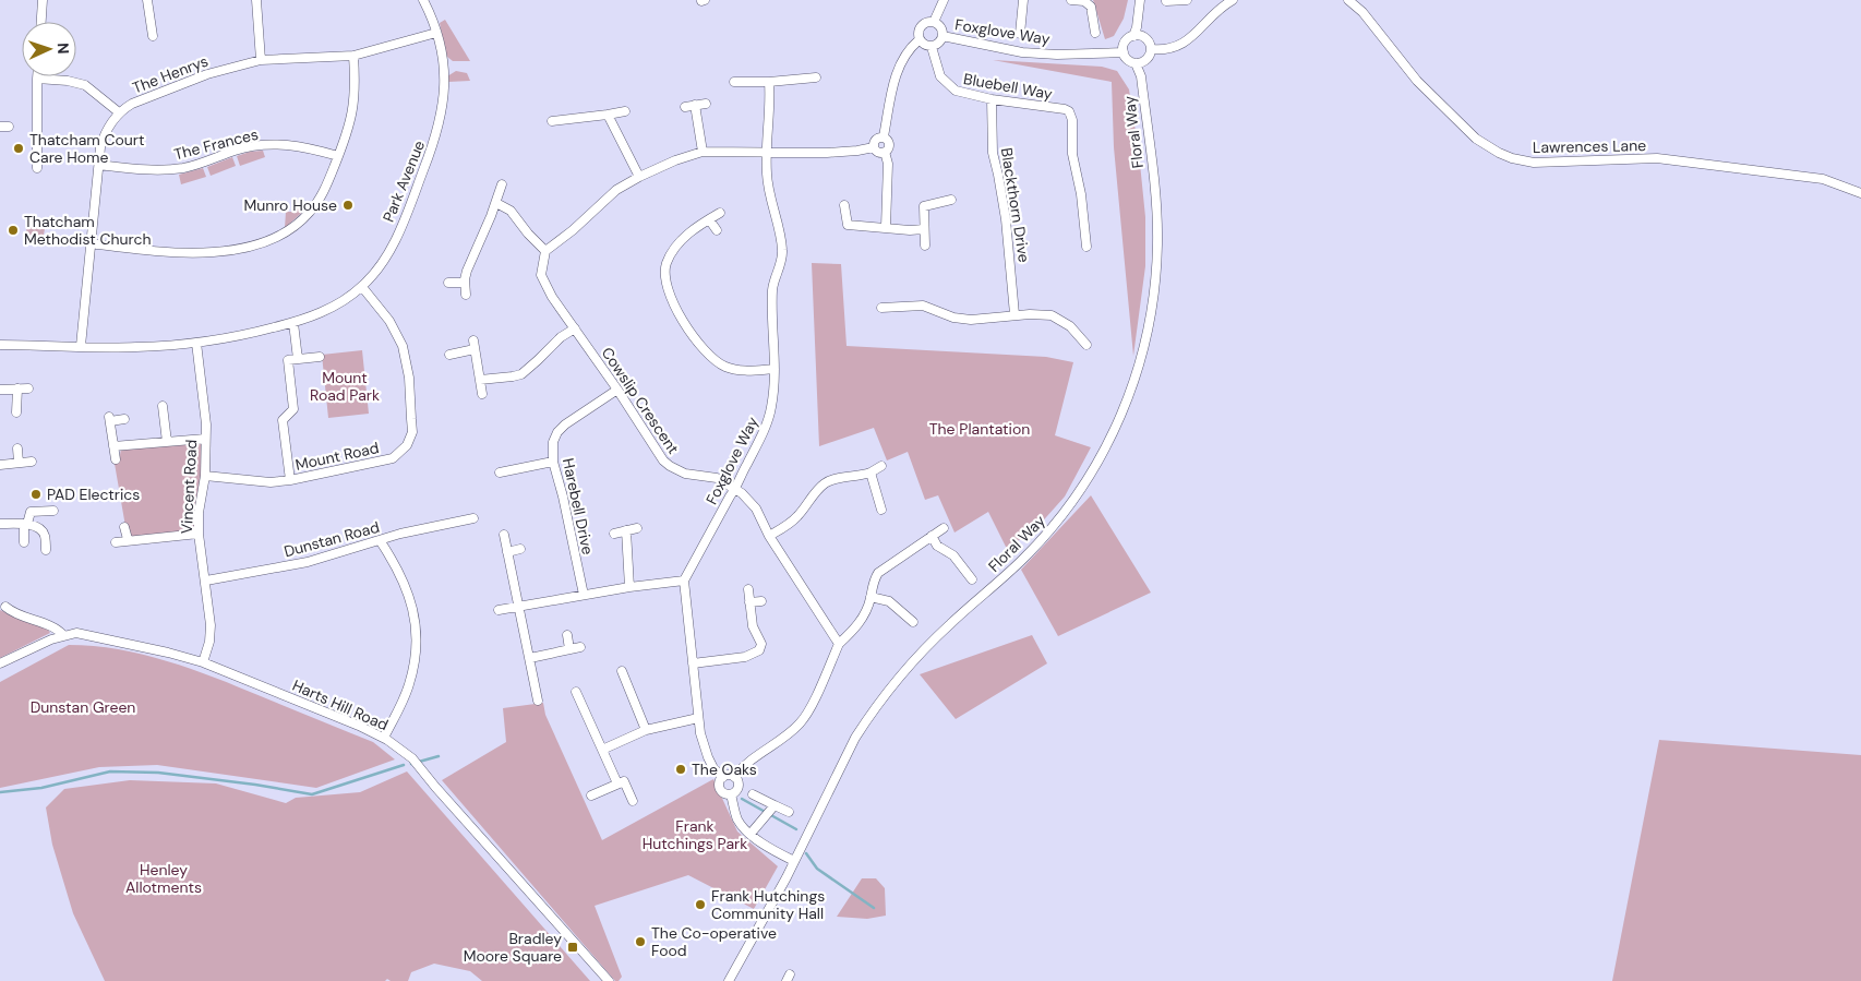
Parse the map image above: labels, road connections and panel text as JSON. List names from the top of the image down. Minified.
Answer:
{"streets":{"street":["Foxglove Way","The Henrys","Bluebell Way","Floral Way","The Frances","Lawrences Lane","Park Avenue","Blackthorn Drive","Cowslip Crescent","Mount Road","Vincent Road","Harebell Drive","Dunstan Road","Harts Hill Road"]},"crossings":[["Foxglove Way","Bluebell Way"],["Foxglove Way","Floral Way"],["Foxglove Way","Cowslip Crescent"],["The Henrys","The Frances"],["The Henrys","Park Avenue"],["Bluebell Way","Blackthorn Drive"],["Park Avenue","Mount Road"],["Park Avenue","Vincent Road"],["Cowslip Crescent","Harebell Drive"],["Mount Road","Vincent Road"],["Vincent Road","Dunstan Road"],["Vincent Road","Harts Hill Road"]],"parks":["Mount Road Park","The Plantation","Dunstan Green","Frank Hutchings Park","Henley Allotments"],"places":{"other":["Thatcham Court Care Home","Munro House","Thatcham Methodist Church","PAD Electrics","The Oaks","Frank Hutchings Community Hall","The Co-operative Food"],"transit":["Bradley Moore Square"]},"north":"right"}
